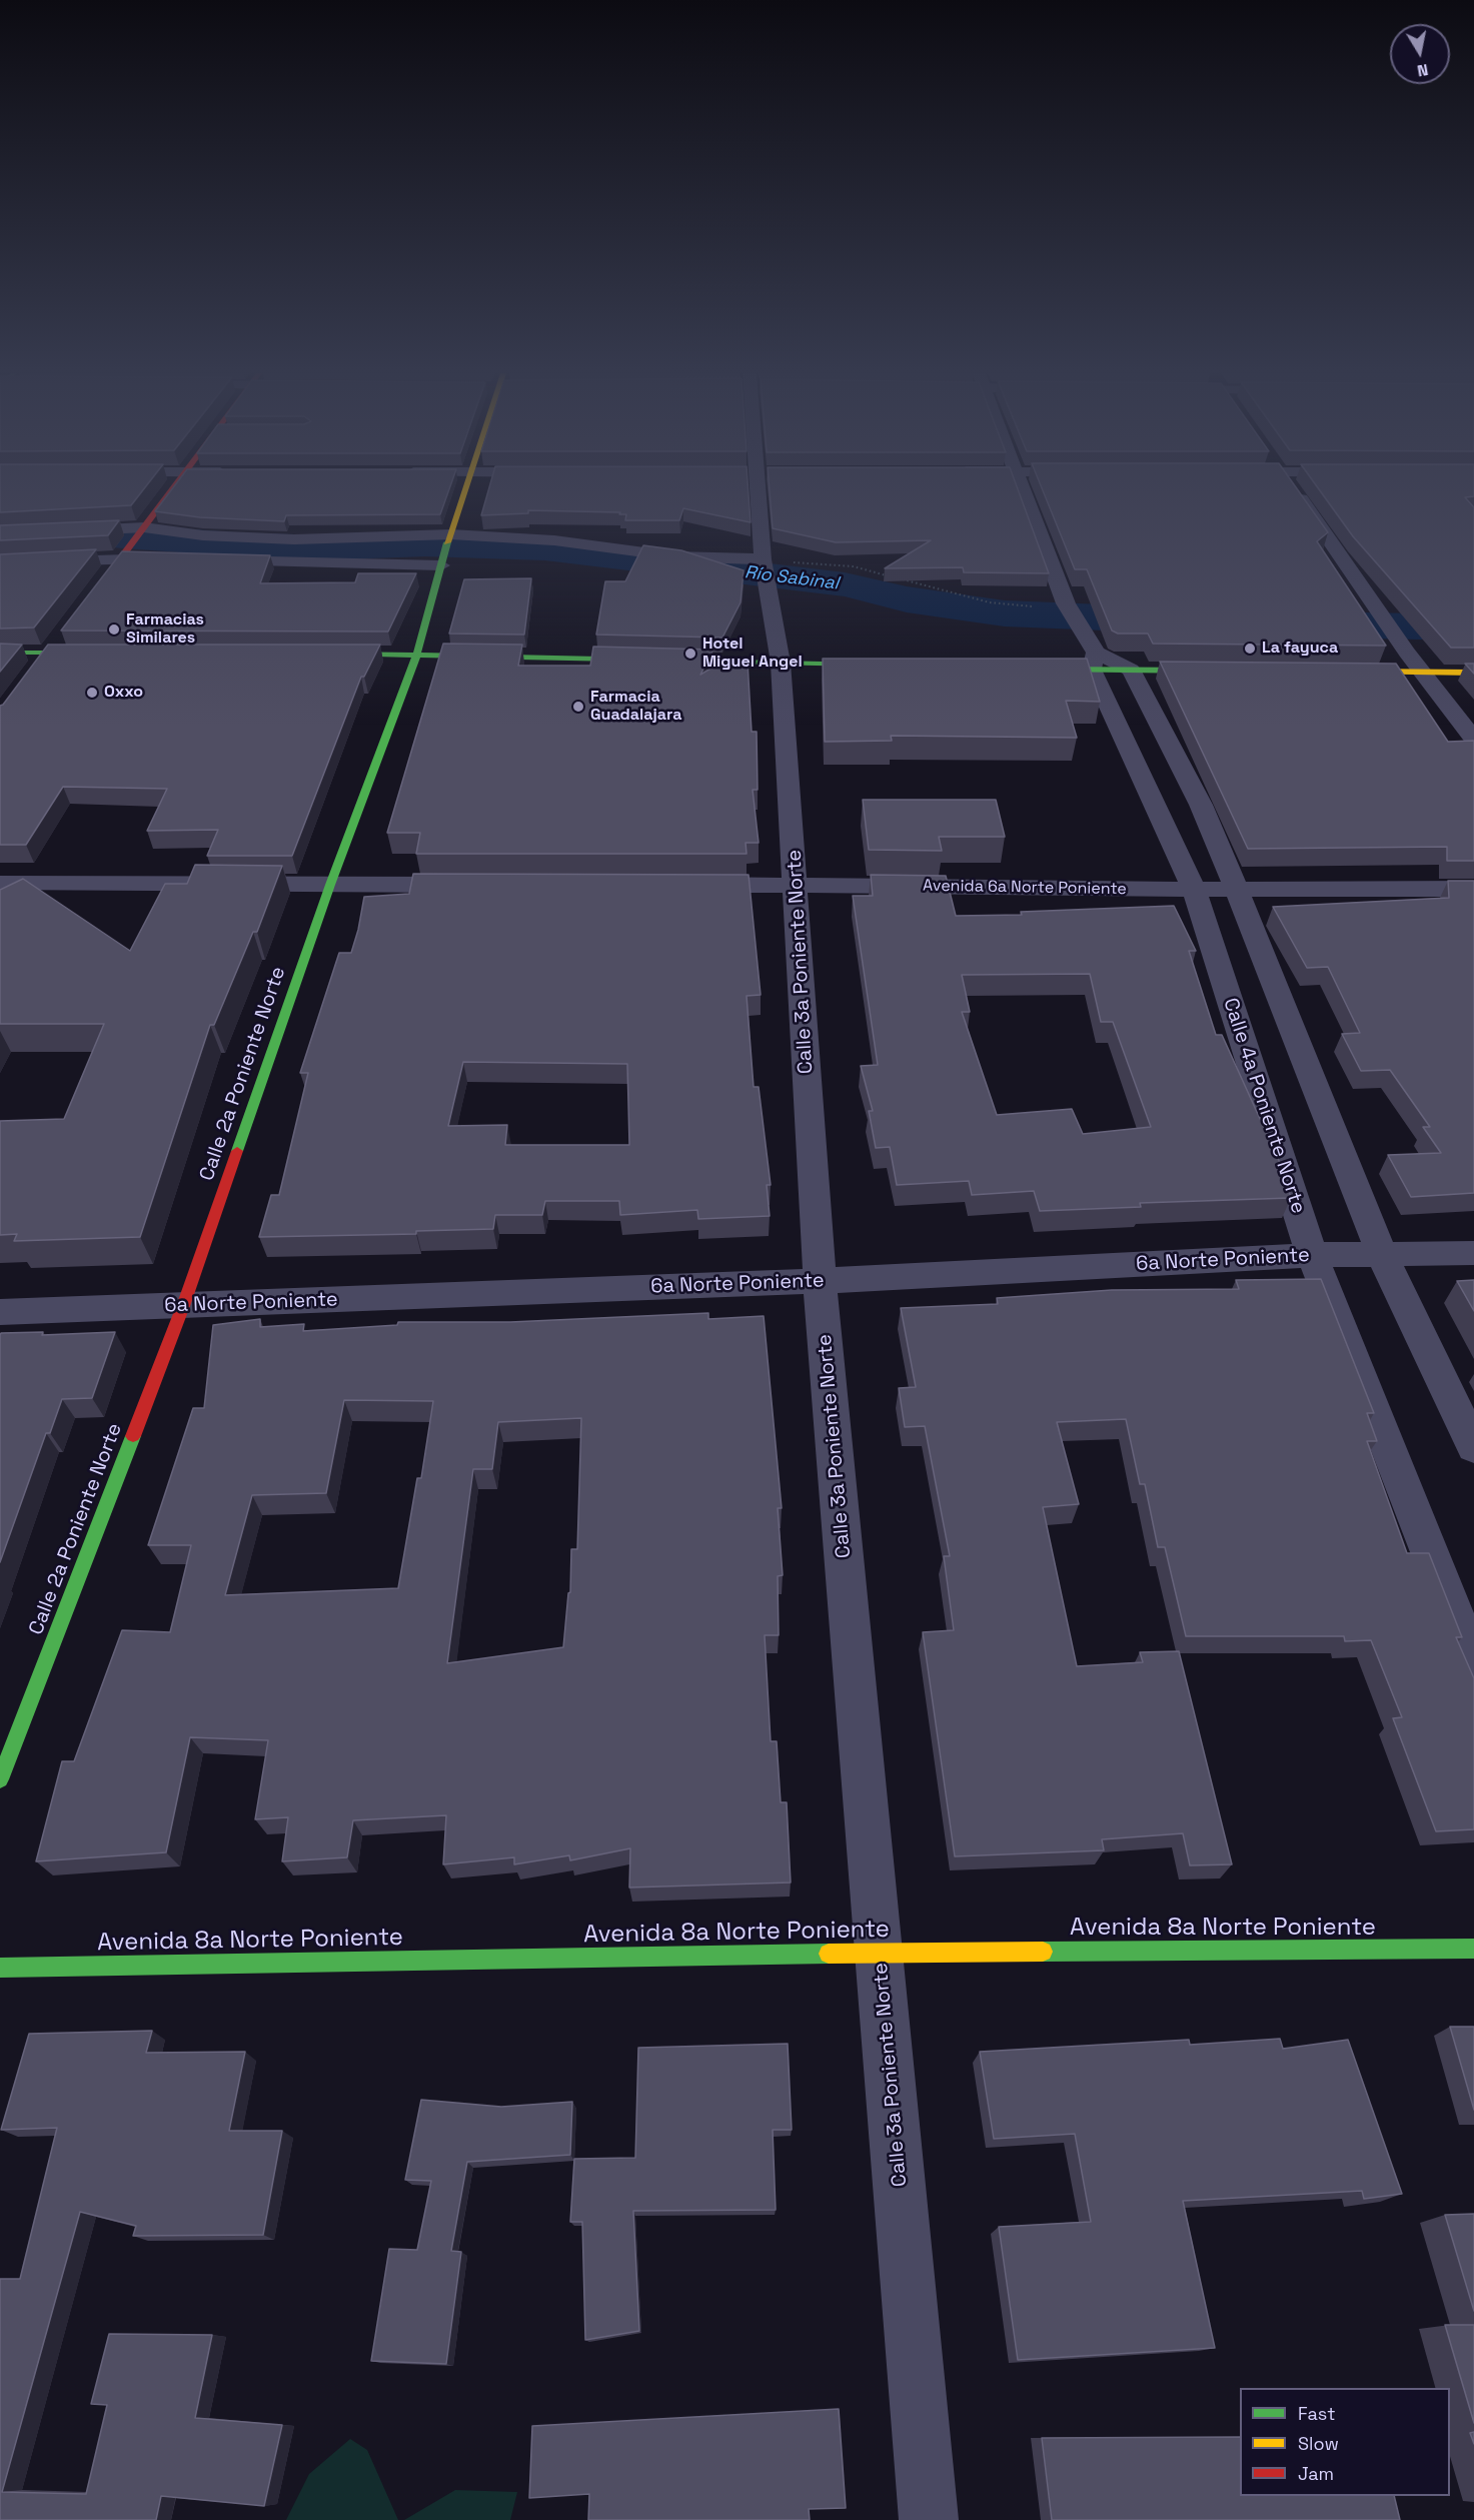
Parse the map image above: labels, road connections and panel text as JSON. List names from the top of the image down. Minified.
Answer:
{"streets":{"street":["Avenida 6a Norte Poniente","Calle 3a Poniente Norte","Calle 2a Poniente Norte","Calle 4a Poniente Norte","6a Norte Poniente","Avenida 8a Norte Poniente"]},"crossings":[["Avenida 6a Norte Poniente","Calle 3a Poniente Norte"],["Avenida 6a Norte Poniente","Calle 4a Poniente Norte"],["Calle 3a Poniente Norte","6a Norte Poniente"],["Calle 3a Poniente Norte","Avenida 8a Norte Poniente"],["Calle 2a Poniente Norte","6a Norte Poniente"],["Calle 4a Poniente Norte","6a Norte Poniente"]],"water":["Río Sabinal"],"places":["Farmacias Similares","La fayuca","Hotel Miguel Angel","Oxxo","Farmacia Guadalajara"],"legend":["Fast","Slow","Jam"],"north":"bottom"}
